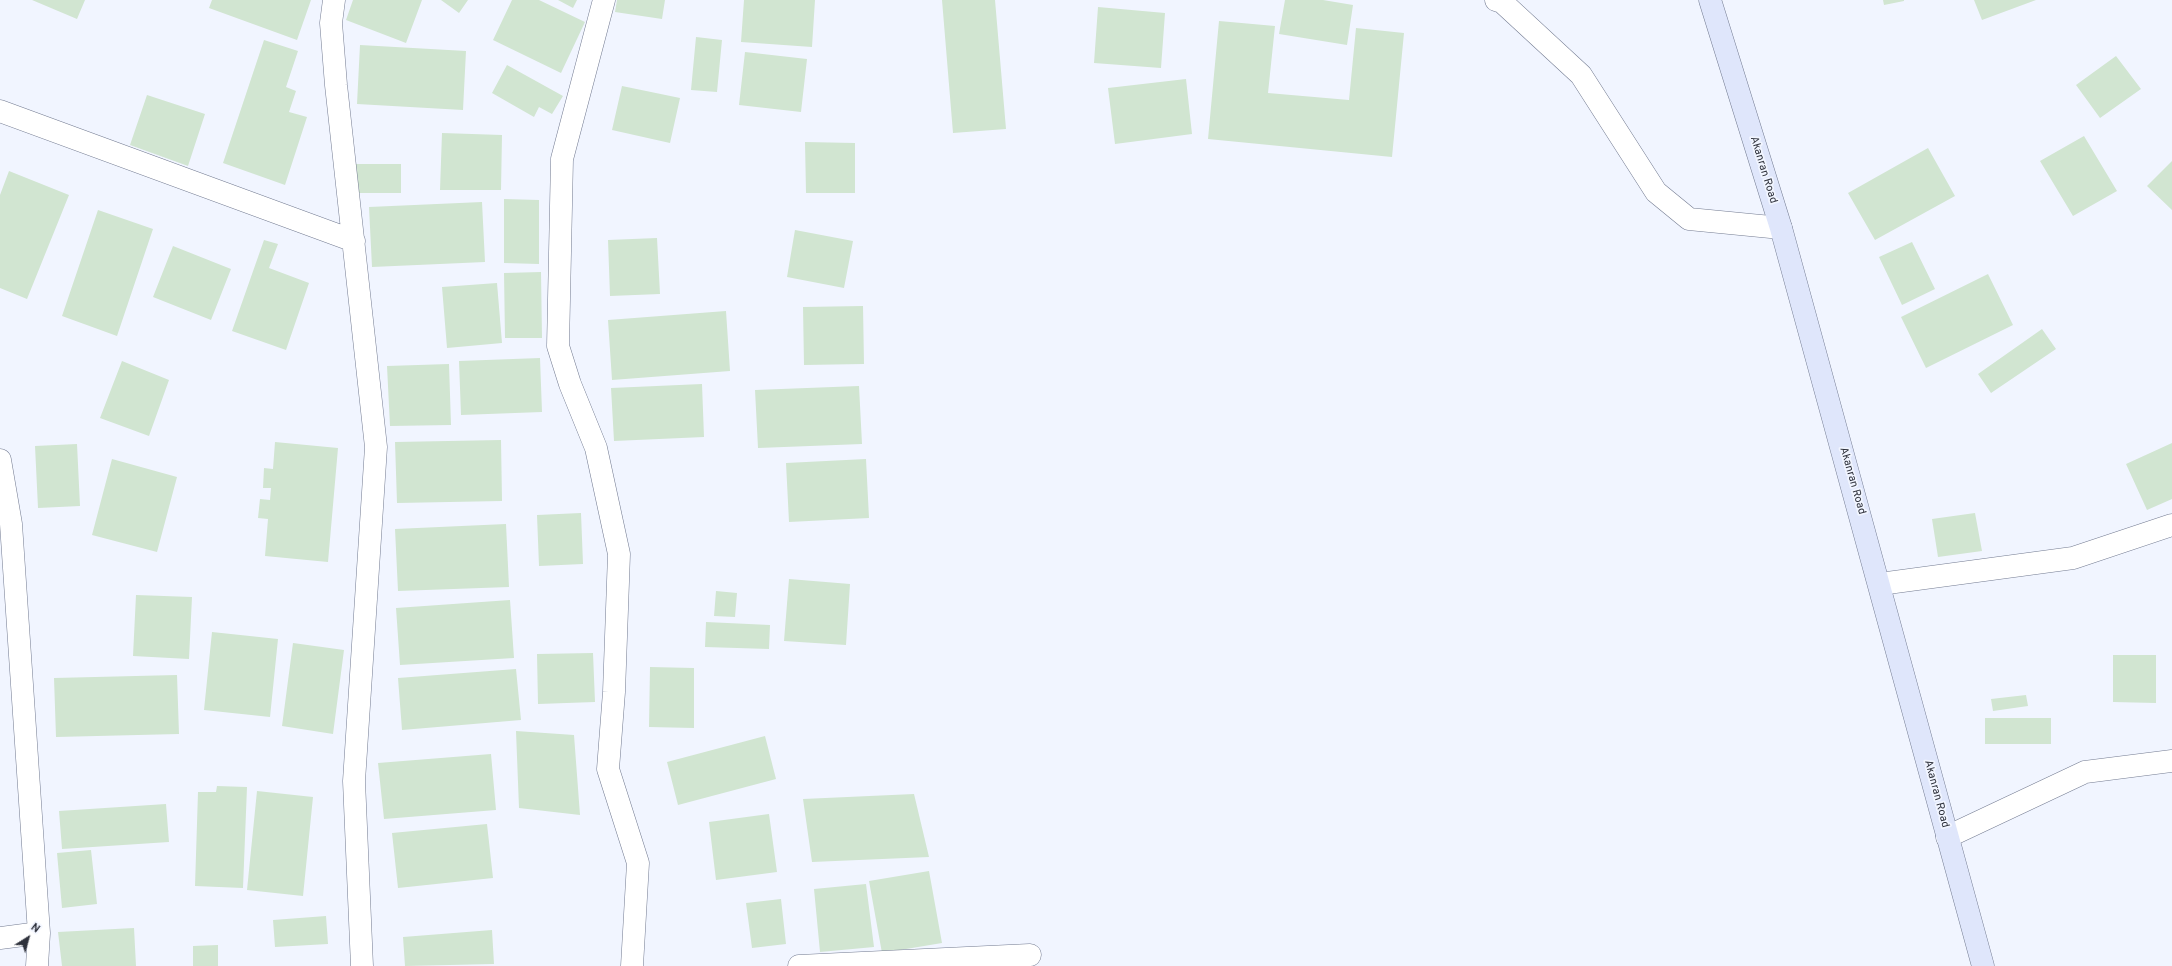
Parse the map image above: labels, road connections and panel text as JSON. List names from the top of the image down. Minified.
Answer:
{"streets":{"main road":["Akanran Road"]},"north":"top right"}
